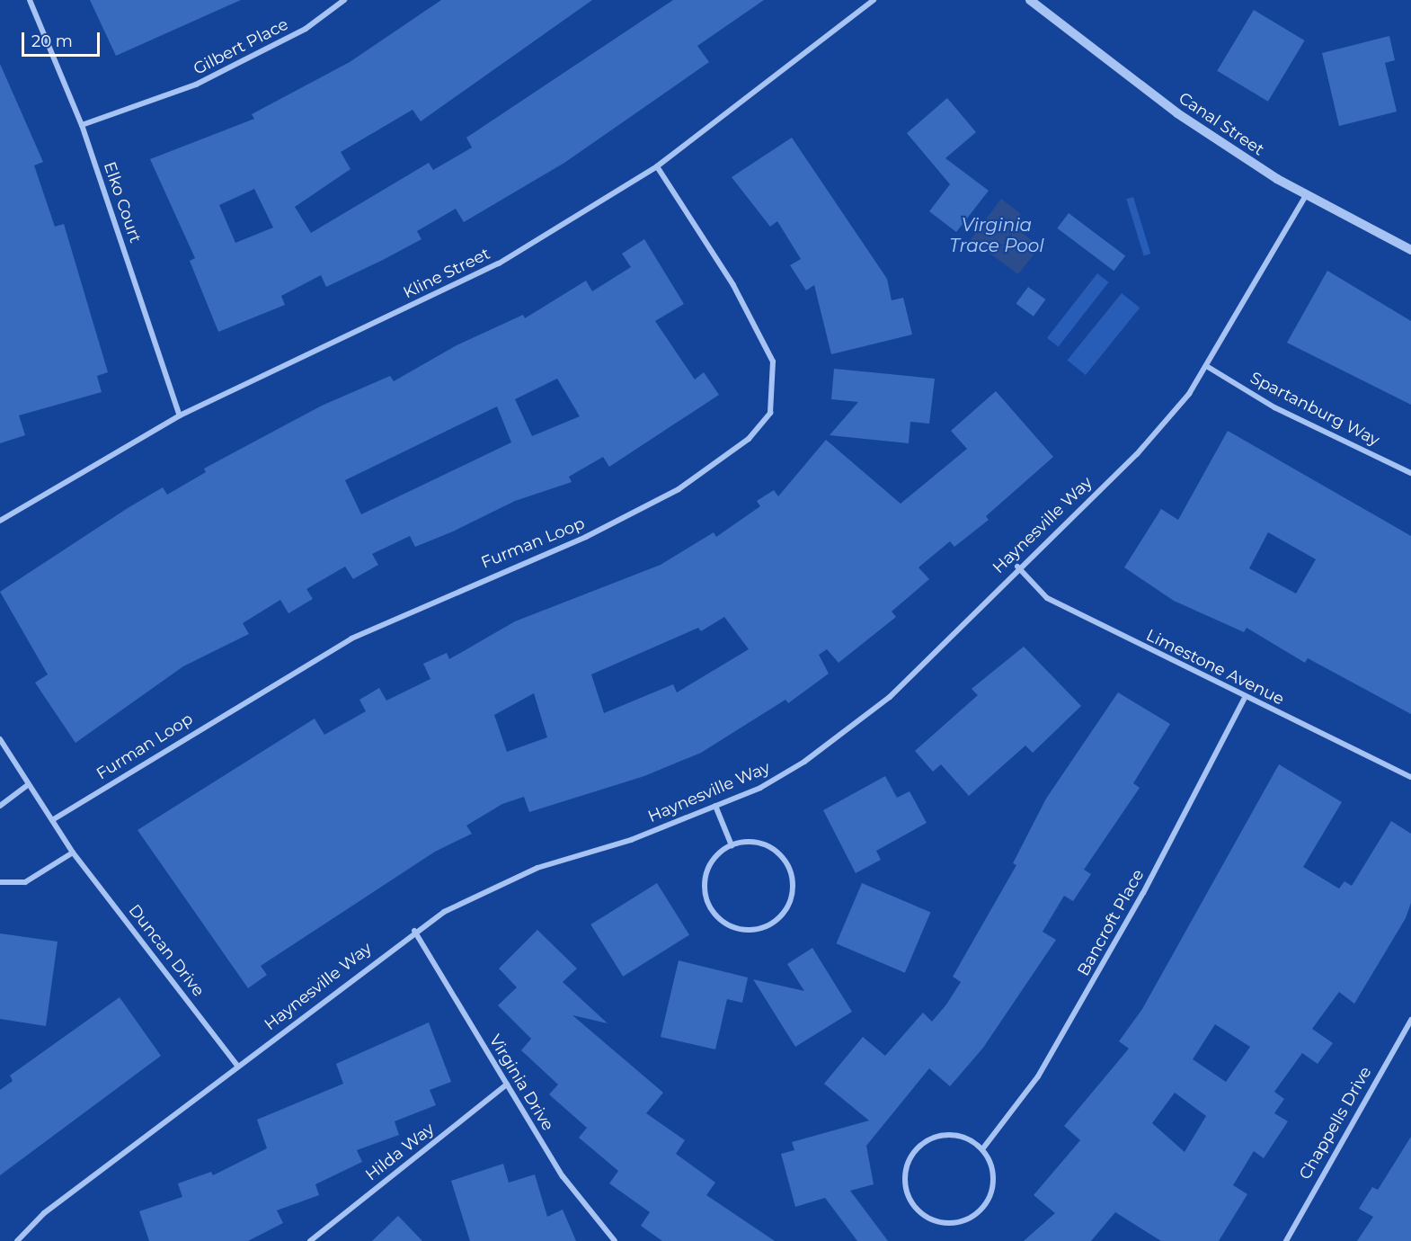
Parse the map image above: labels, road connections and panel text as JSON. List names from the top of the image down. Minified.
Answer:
{"streets":{"street":["Gilbert Place","Canal Street","Elko Court","Kline Street","Spartanburg Way","Haynesville Way","Furman Loop","Limestone Avenue","Bancroft Place","Duncan Drive","Virginia Drive","Chappells Drive","Hilda Way"]},"crossings":[["Gilbert Place","Elko Court"],["Canal Street","Haynesville Way"],["Elko Court","Kline Street"],["Kline Street","Furman Loop"],["Spartanburg Way","Haynesville Way"],["Haynesville Way","Limestone Avenue"],["Haynesville Way","Duncan Drive"],["Haynesville Way","Virginia Drive"],["Furman Loop","Duncan Drive"],["Limestone Avenue","Bancroft Place"],["Virginia Drive","Hilda Way"]],"water":["Virginia Trace Pool"],"scale_bar":"20 m"}
